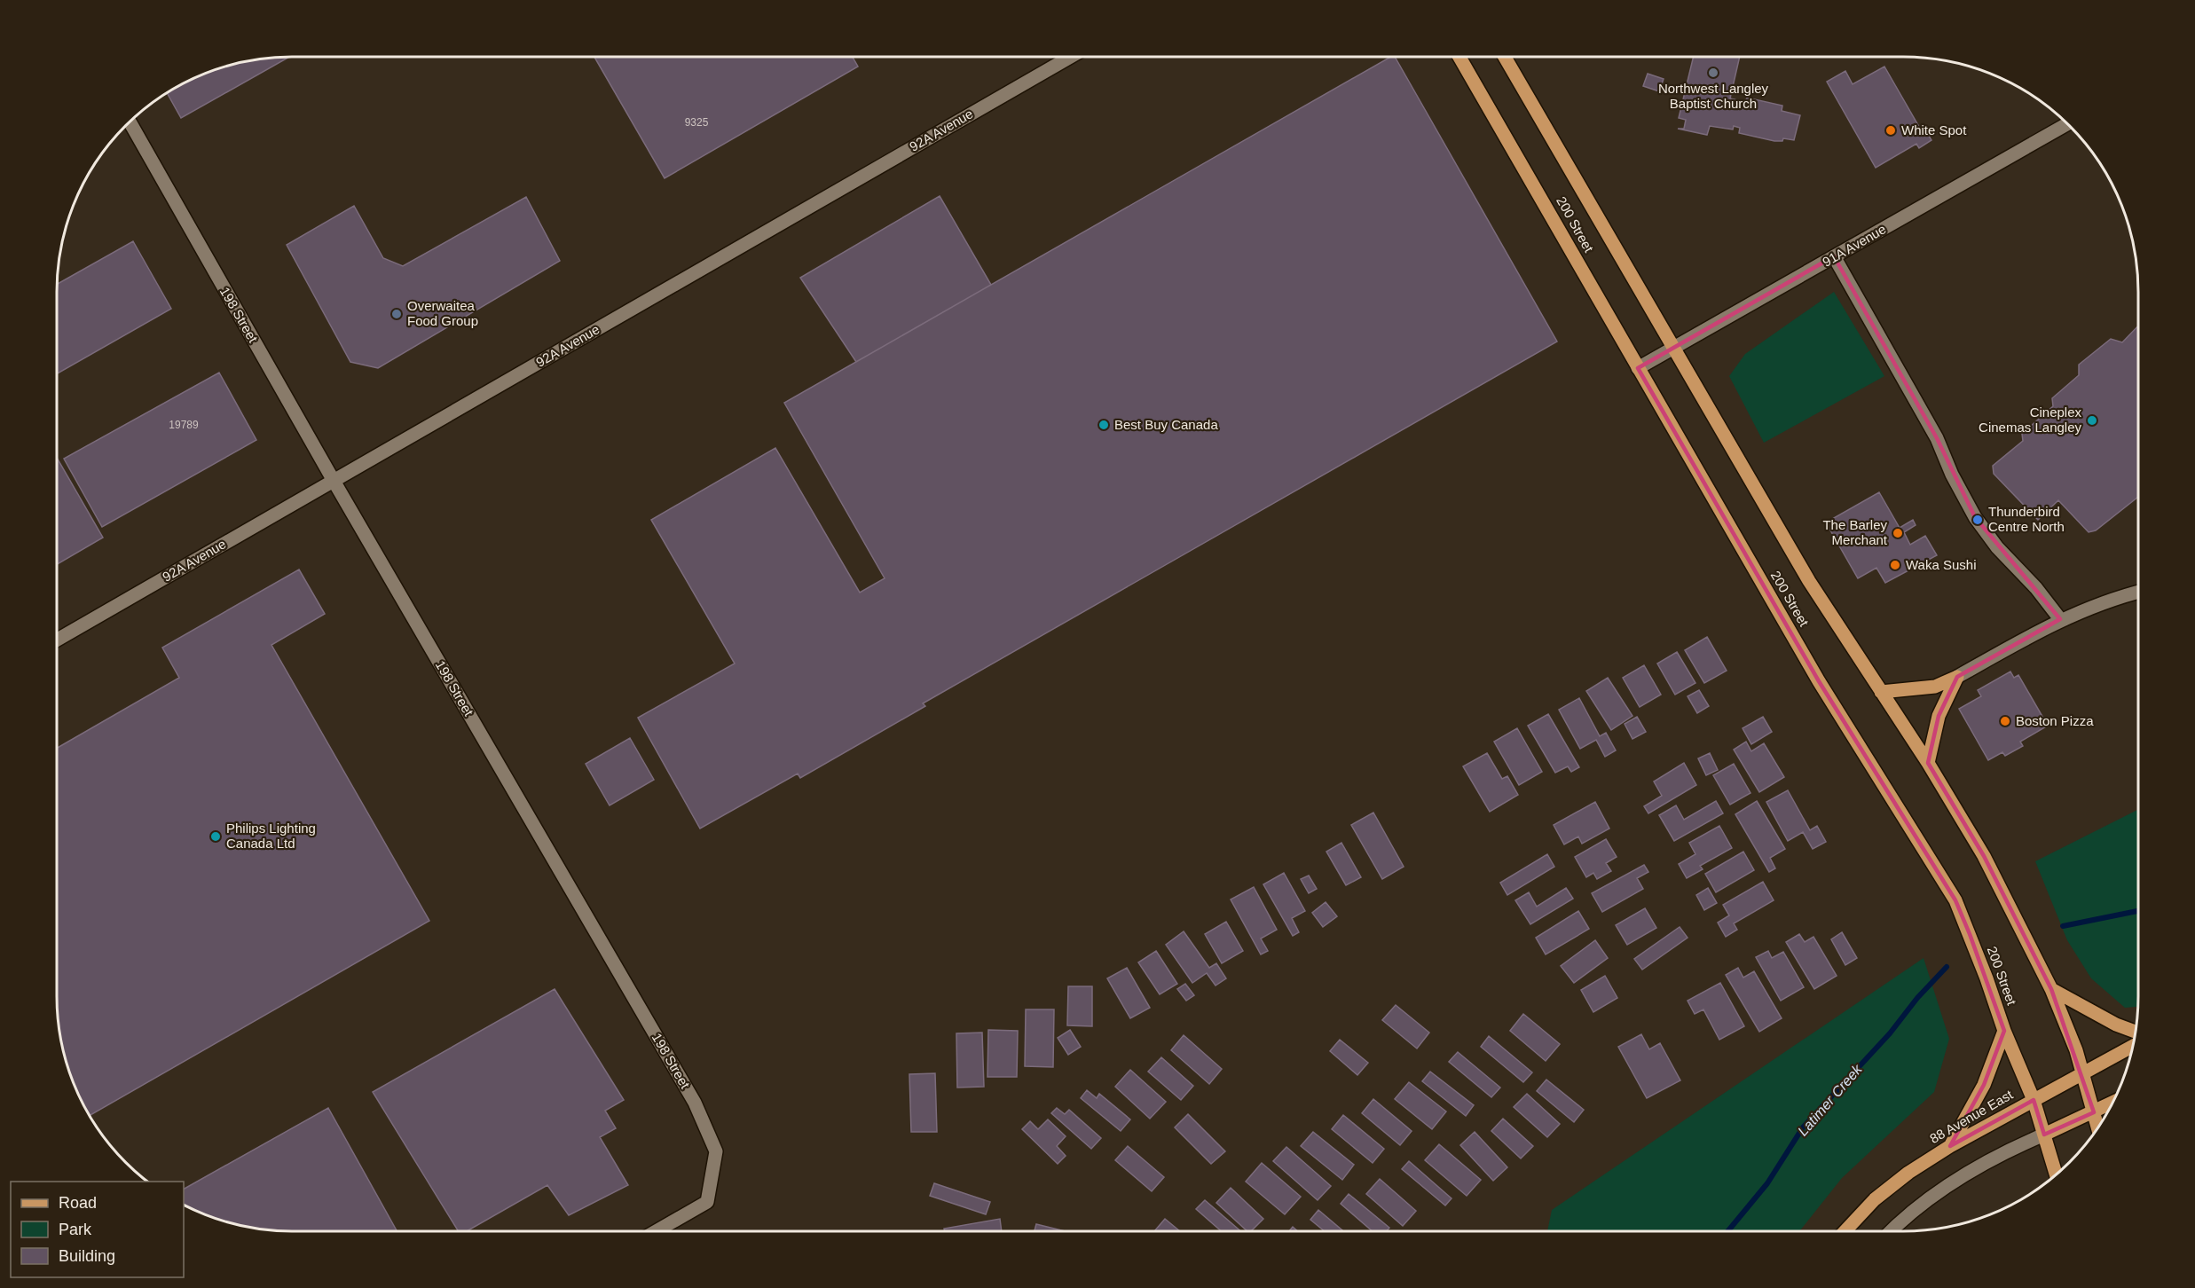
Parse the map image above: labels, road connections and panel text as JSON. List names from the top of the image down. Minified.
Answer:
{"streets":{"main road":["200 Street","88 Avenue East"],"street":["92A Avenue","91A Avenue","198 Street"]},"crossings":[["92A Avenue","198 Street"],["200 Street","91A Avenue"],["200 Street","88 Avenue East"]],"water":["Latimer Creek"],"places":["Northwest Langley Baptist Church","White Spot","Overwaitea Food Group","Cineplex Cinemas Langley","Best Buy Canada","Thunderbird Centre North","The Barley Merchant","Waka Sushi","Boston Pizza","Philips Lighting Canada Ltd"],"house_numbers":["9325","19789"],"legend":["Road","Park","Building"]}
